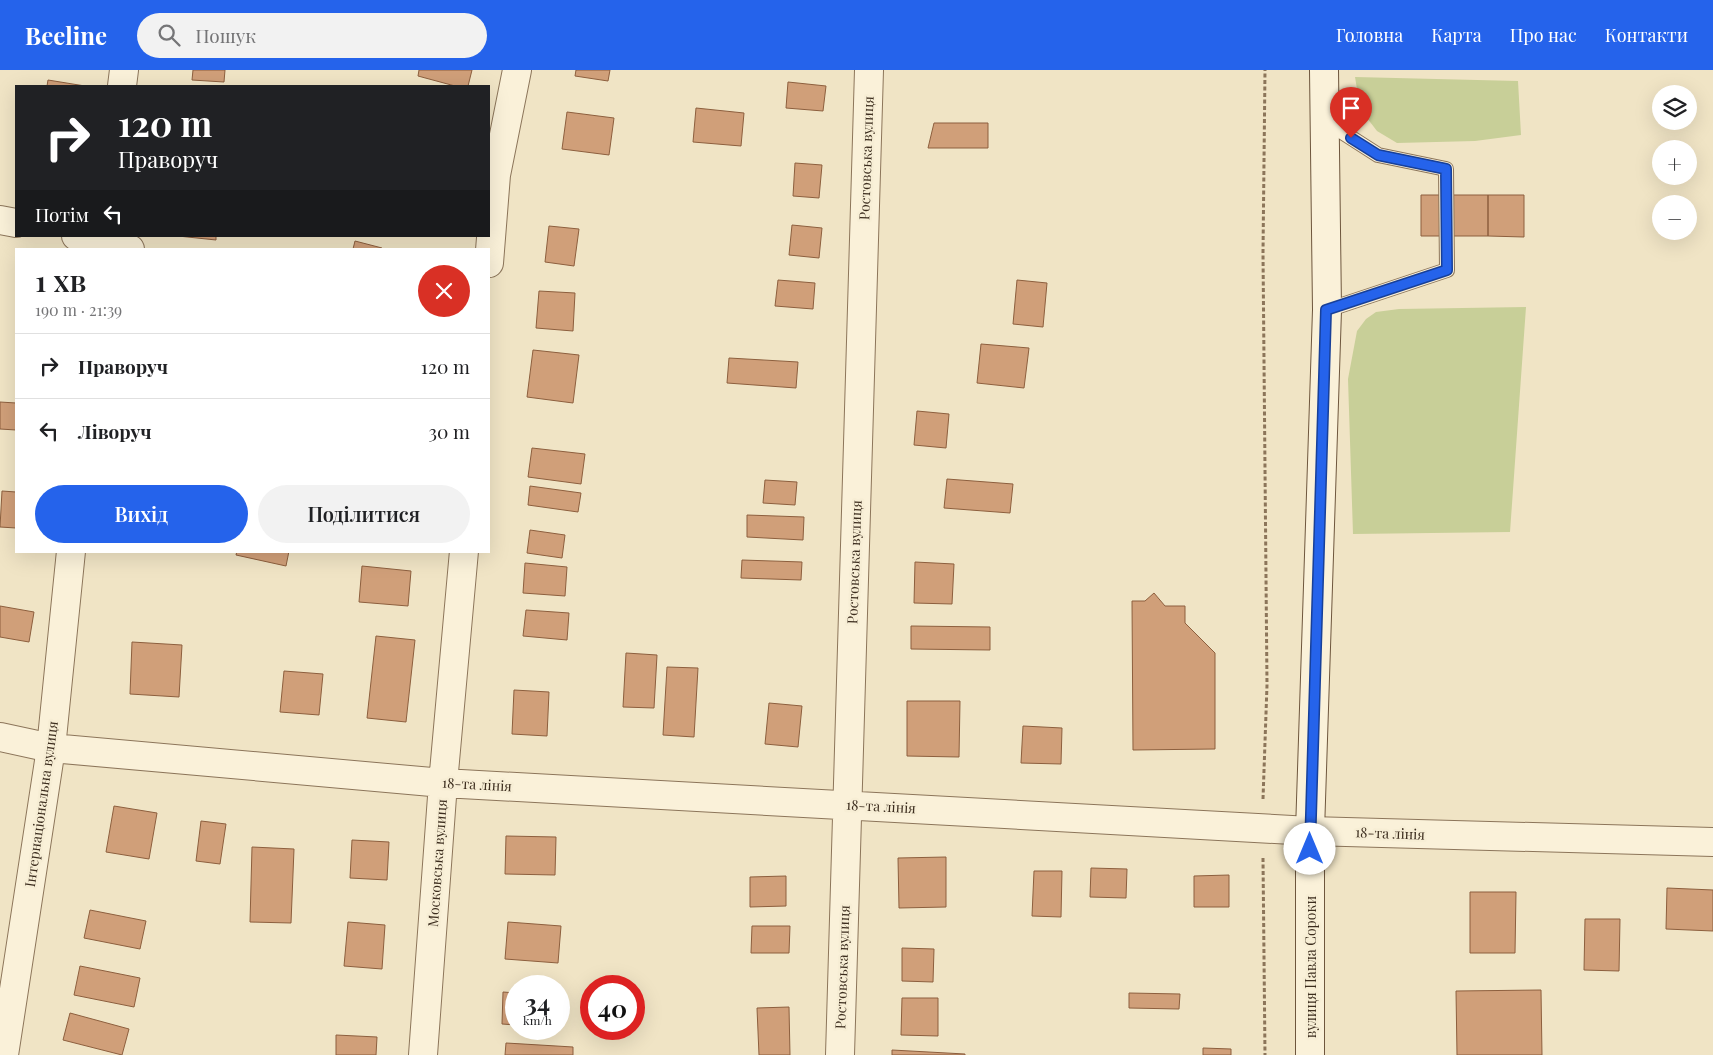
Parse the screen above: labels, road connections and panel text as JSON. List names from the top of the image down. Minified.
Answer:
{"streets":{"street":["Ростовська вулиця","18-та лінія","Інтернаціональна вулиця","Московська вулиця","вулиця Павла Сороки"]},"crossings":[["Ростовська вулиця","18-та лінія"],["18-та лінія","Інтернаціональна вулиця"],["18-та лінія","Московська вулиця"],["18-та лінія","вулиця Павла Сороки"]],"page":{"header":"Beeline","search":"Пошук","nav":["Головна","Карта","Про нас","Контакти"],"map_buttons":["+","−"],"turn":["120 m","Праворуч"],"then":"Потім","heading":["1 хв","190 m · 21:39"],"list":[{"name":"Праворуч","value":"120 m"},{"name":"Ліворуч","value":"30 m"}],"buttons":["Вихід","Поділитися"],"speed":"34 km/h","limit":"40"}}
